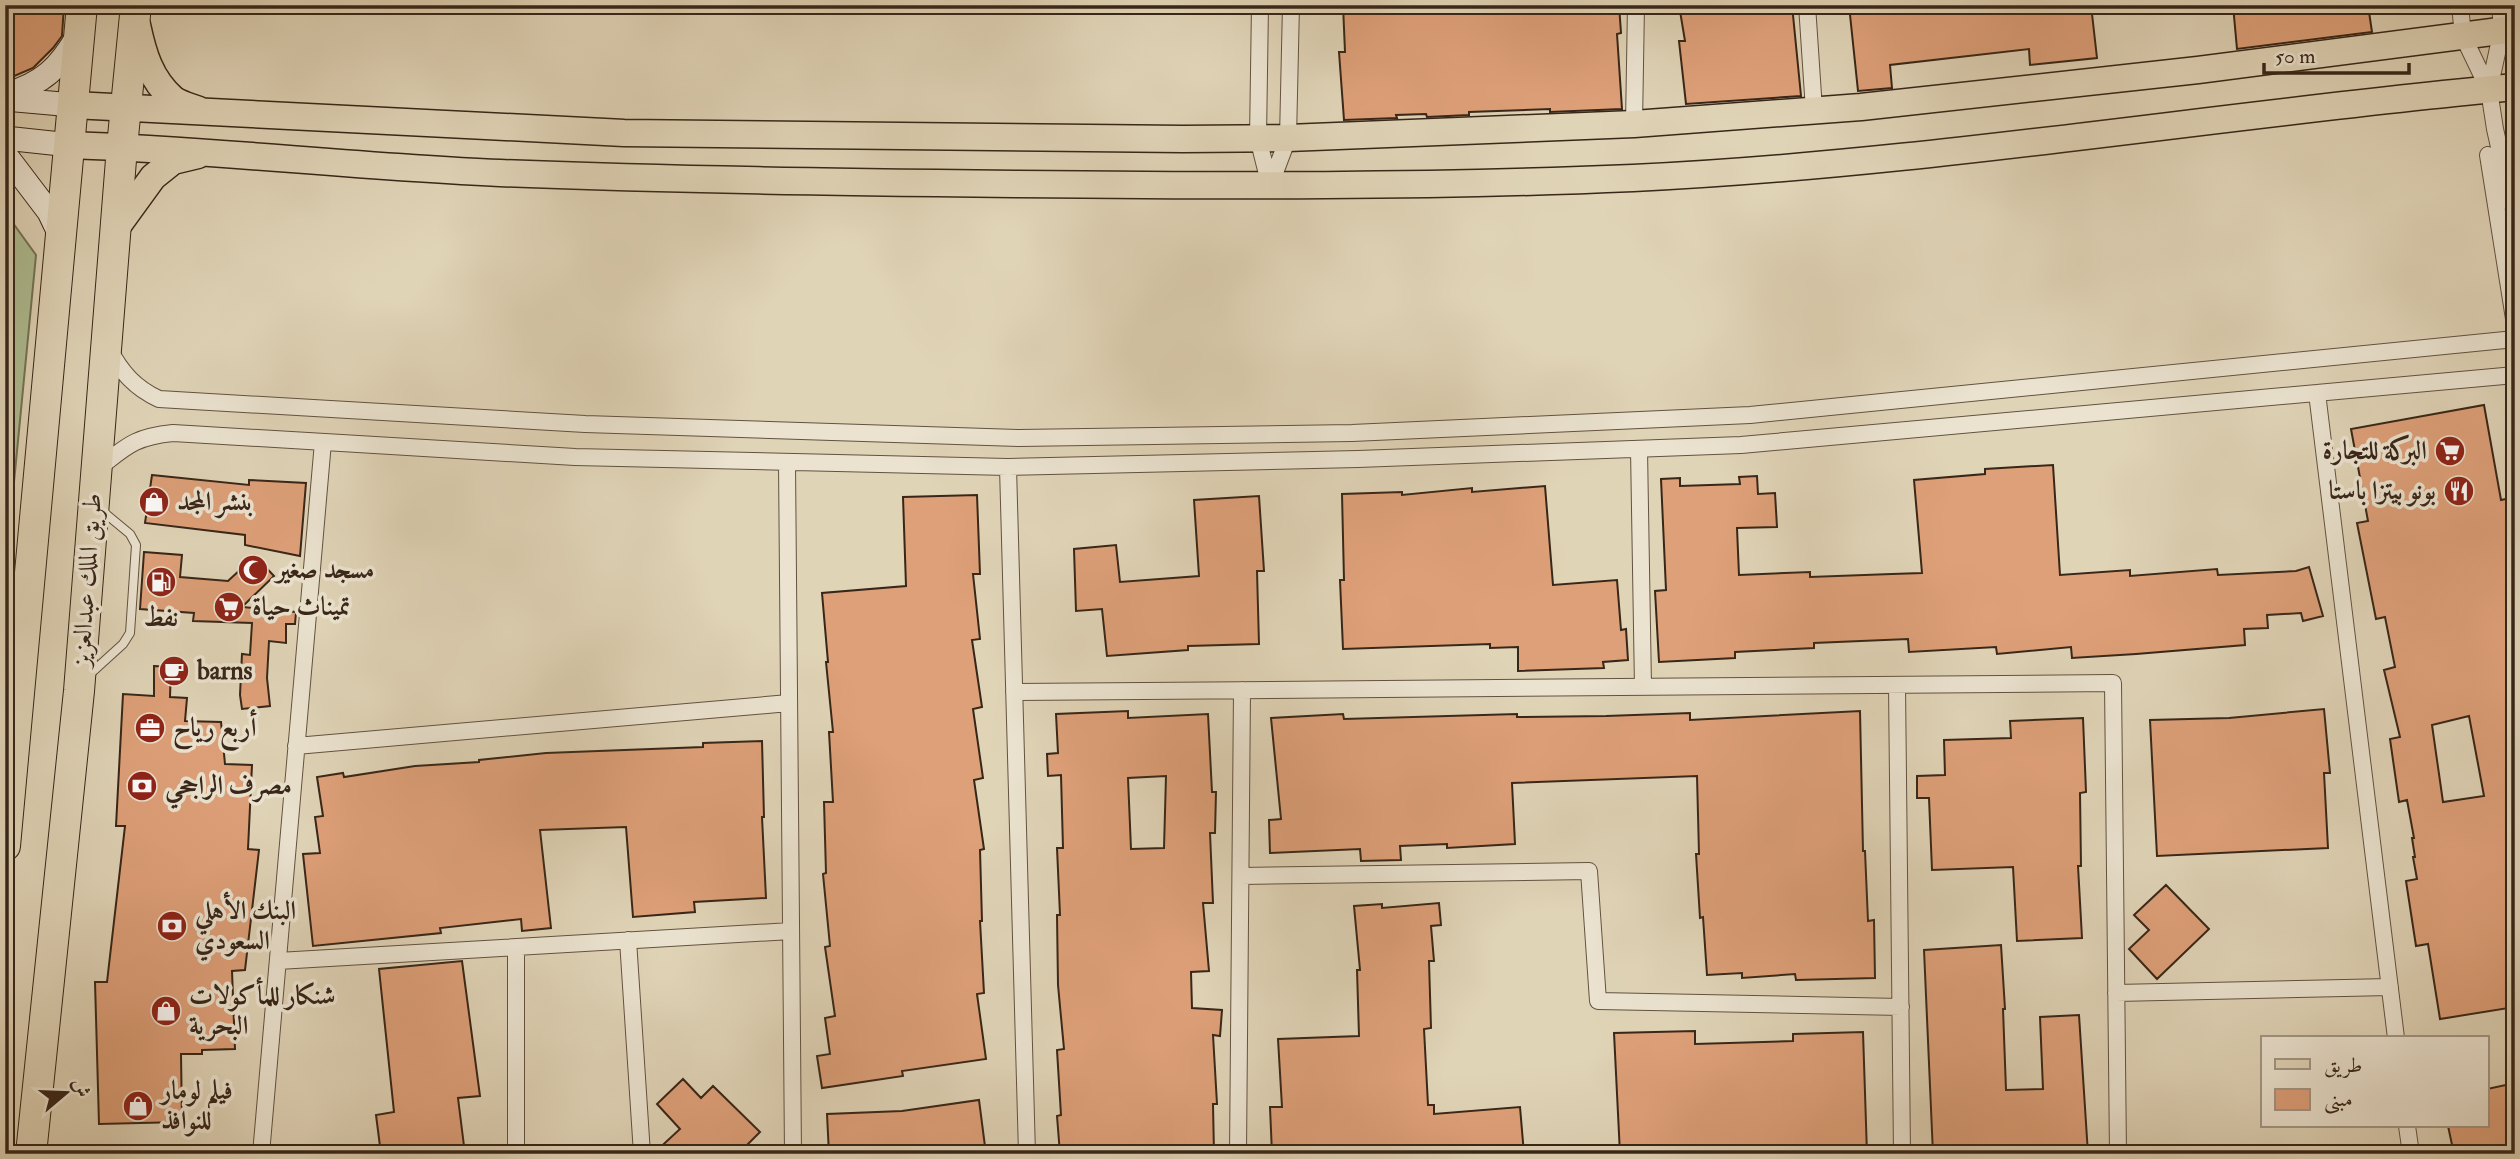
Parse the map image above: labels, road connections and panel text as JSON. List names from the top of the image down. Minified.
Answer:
{"streets":{"highway":["طريق الملك عبدالعزيز"]},"places":{"supermarket":["البركة للتجارة","تميناث حياة"],"restaurant":["بونو بيتزا باستا"],"shop":["بنشر المجد","شنكار للمأكولات البحرية","فيلم لومار للنوافذ"],"mosque":["مسجد صغير"],"fuel station":["نفط"],"cafe":["barns"],"office":["أربع رياح"],"bank":["مصرف الراجحي","البنك الأهلي السعودي"]},"legend":["طريق","مبنى"],"scale_bar":"50 m","north":"right"}
